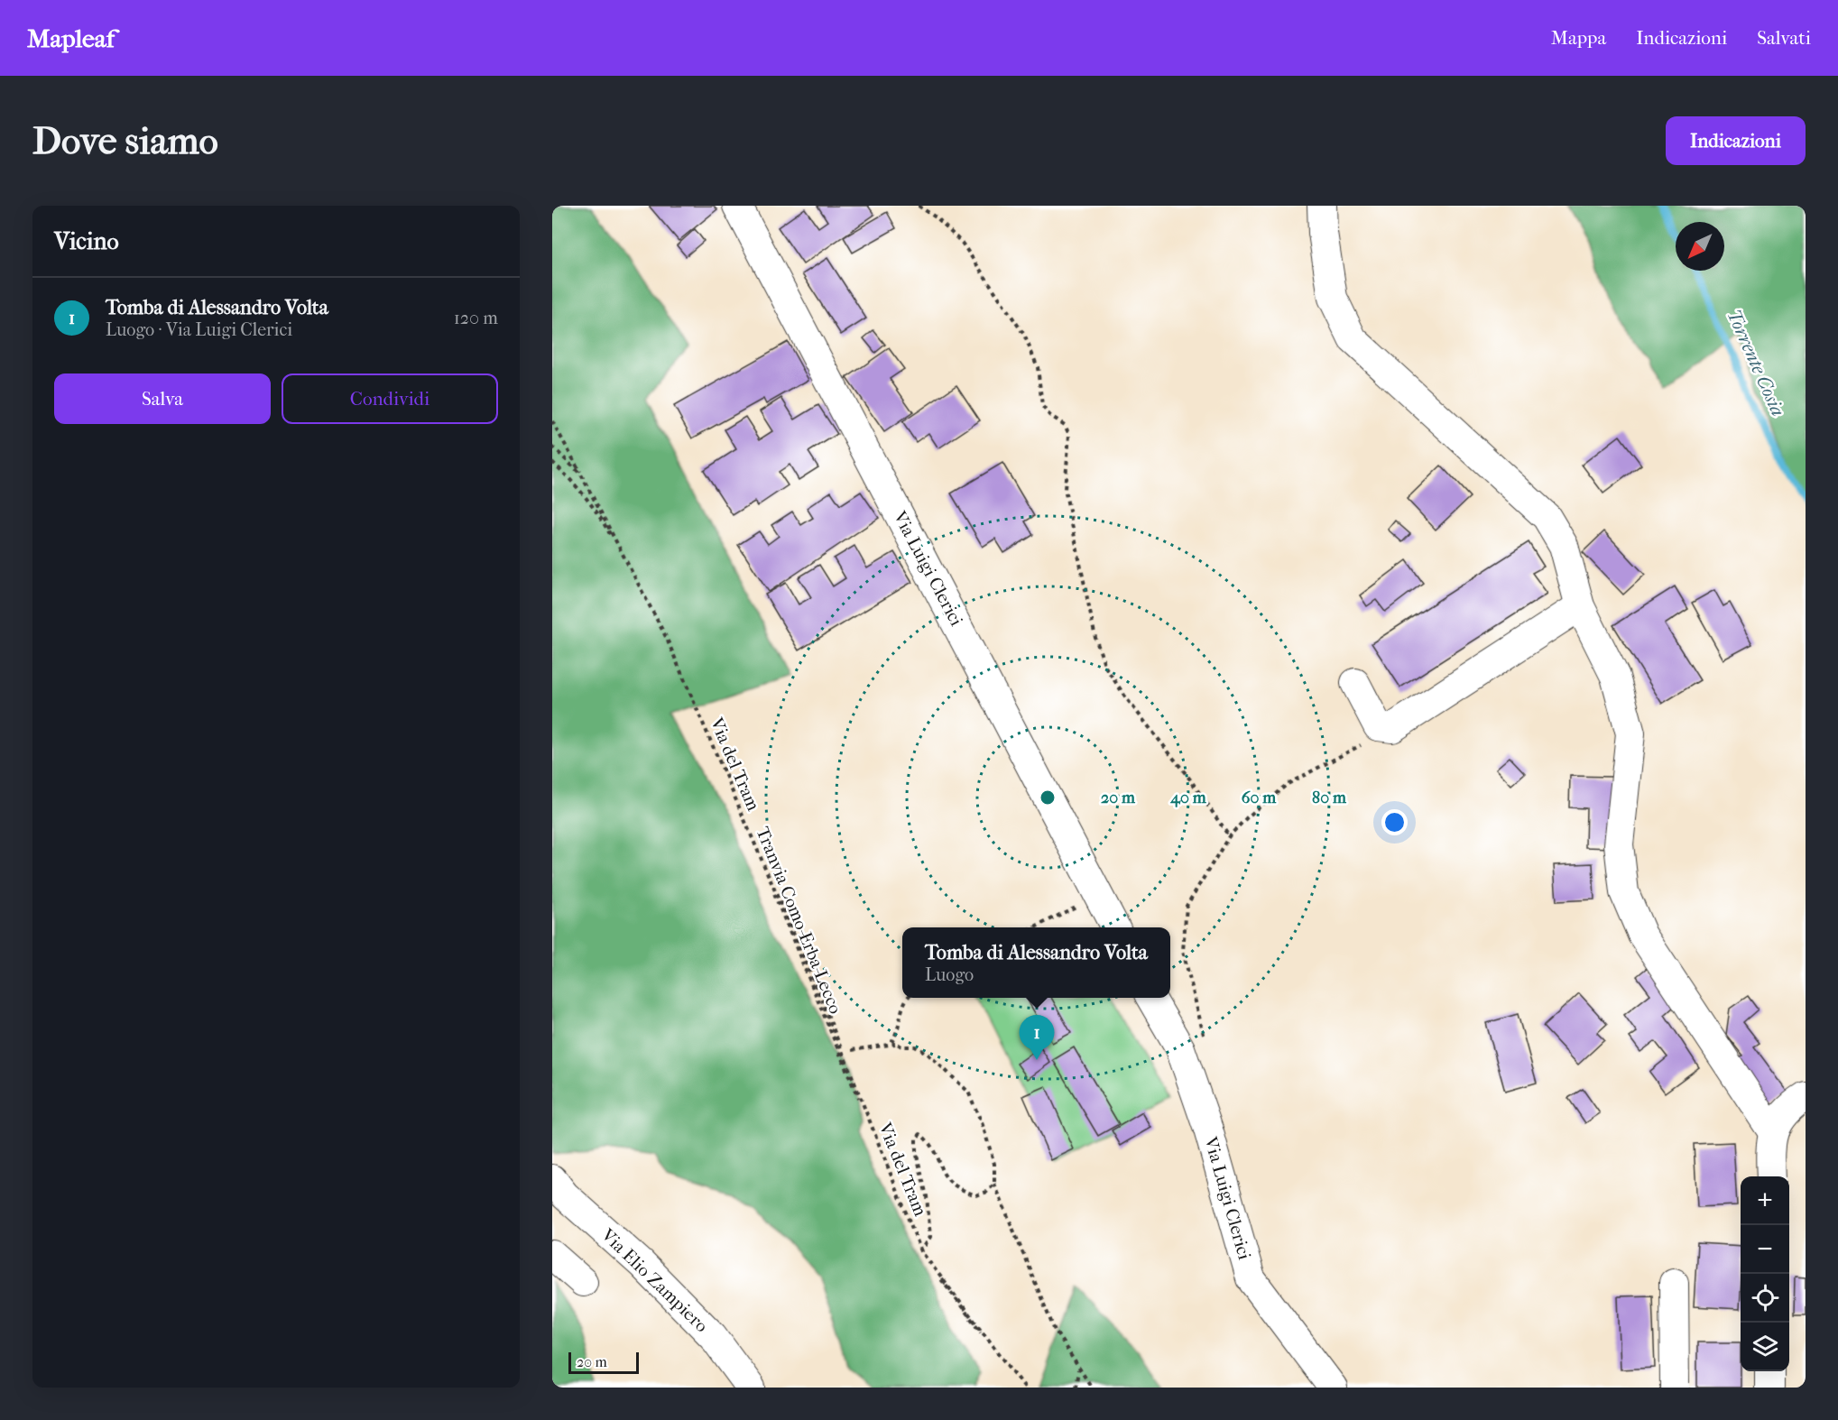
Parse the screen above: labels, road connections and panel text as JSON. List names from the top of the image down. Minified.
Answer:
{"streets":{"street":["Via Luigi Clerici","Via Elio Zampiero"],"path":["Via del Tram","Tranvia Como-Erba-Lecco"]},"crossings":[["Via del Tram","Tranvia Como-Erba-Lecco"]],"water":["Torrente Cosia"],"scale_bar":"20 m","north":"bottom left","page":{"header":"Mapleaf","nav":["Mappa","Indicazioni","Salvati"],"buttons":["Indicazioni",["Salva","Condividi"]],"title":"Dove siamo","heading":"Vicino","list":[{"mark":"1","name":"Tomba di Alessandro Volta","note":"Luogo · Via Luigi Clerici","value":"120 m"}],"popup":["Tomba di Alessandro Volta","Luogo"],"pins":"1","map_buttons":["+","−"],"scale":"20 m"},"rings":["20 m","40 m","60 m","80 m"]}
